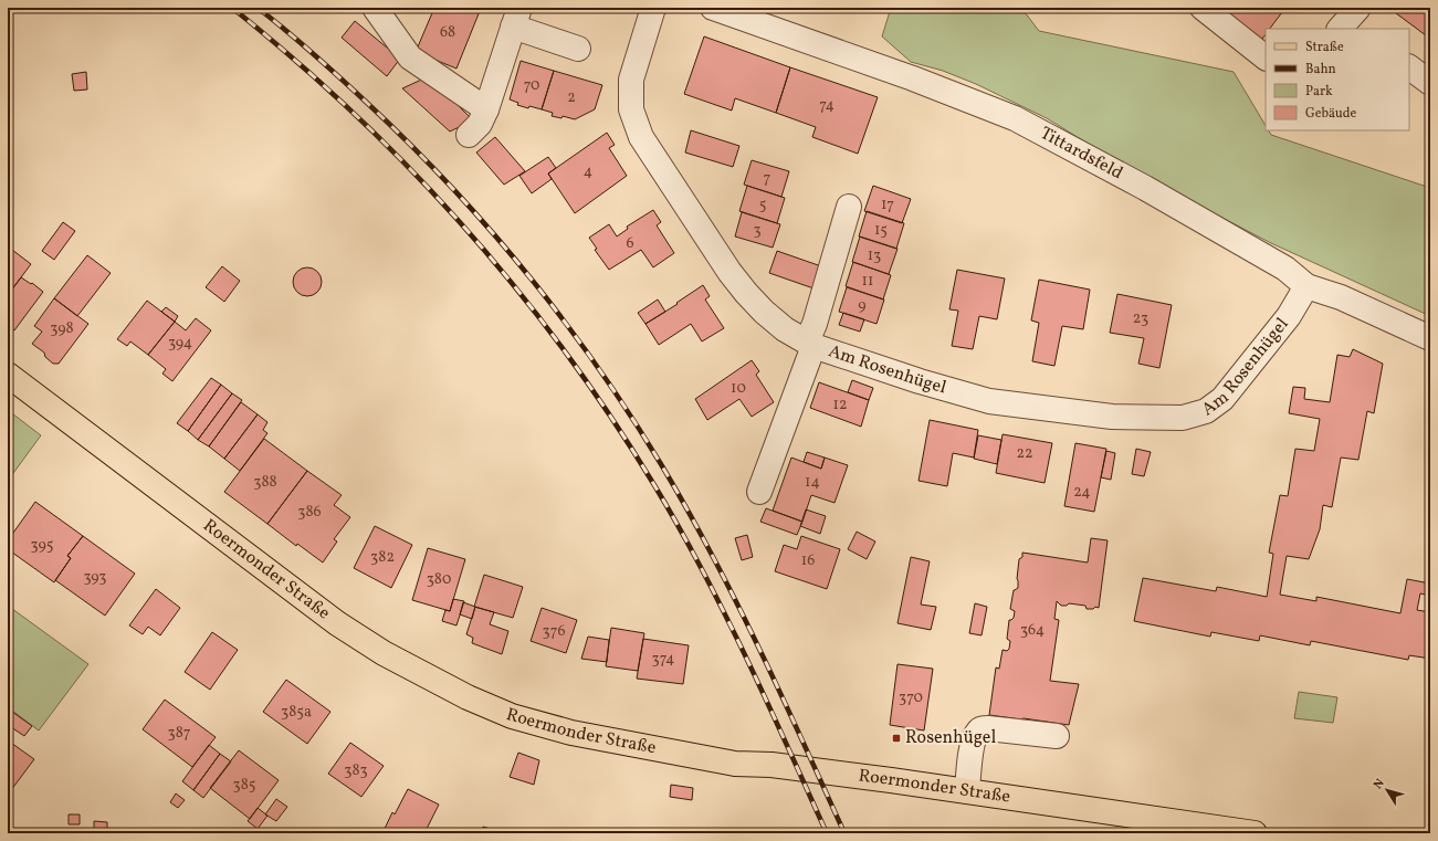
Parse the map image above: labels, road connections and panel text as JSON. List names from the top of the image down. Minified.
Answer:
{"streets":{"main road":["Roermonder Straße"],"street":["Tittardsfeld","Am Rosenhügel"]},"crossings":[["Tittardsfeld","Am Rosenhügel"]],"places":{"transit":["Rosenhügel"]},"house_numbers":["68","70","2","74","4","7","5","17","3","15","6","13","11","9","23","398","394","10","12","22","388","14","24","386","395","382","16","393","380","364","376","374","370","385a","387","383","385"],"legend":["Straße","Bahn","Park","Gebäude"],"north":"top left"}
